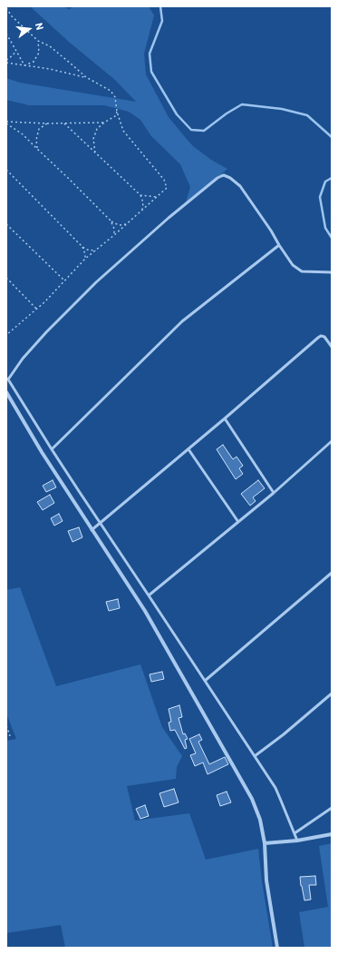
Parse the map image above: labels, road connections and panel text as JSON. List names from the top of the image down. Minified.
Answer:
{"north":"right"}
